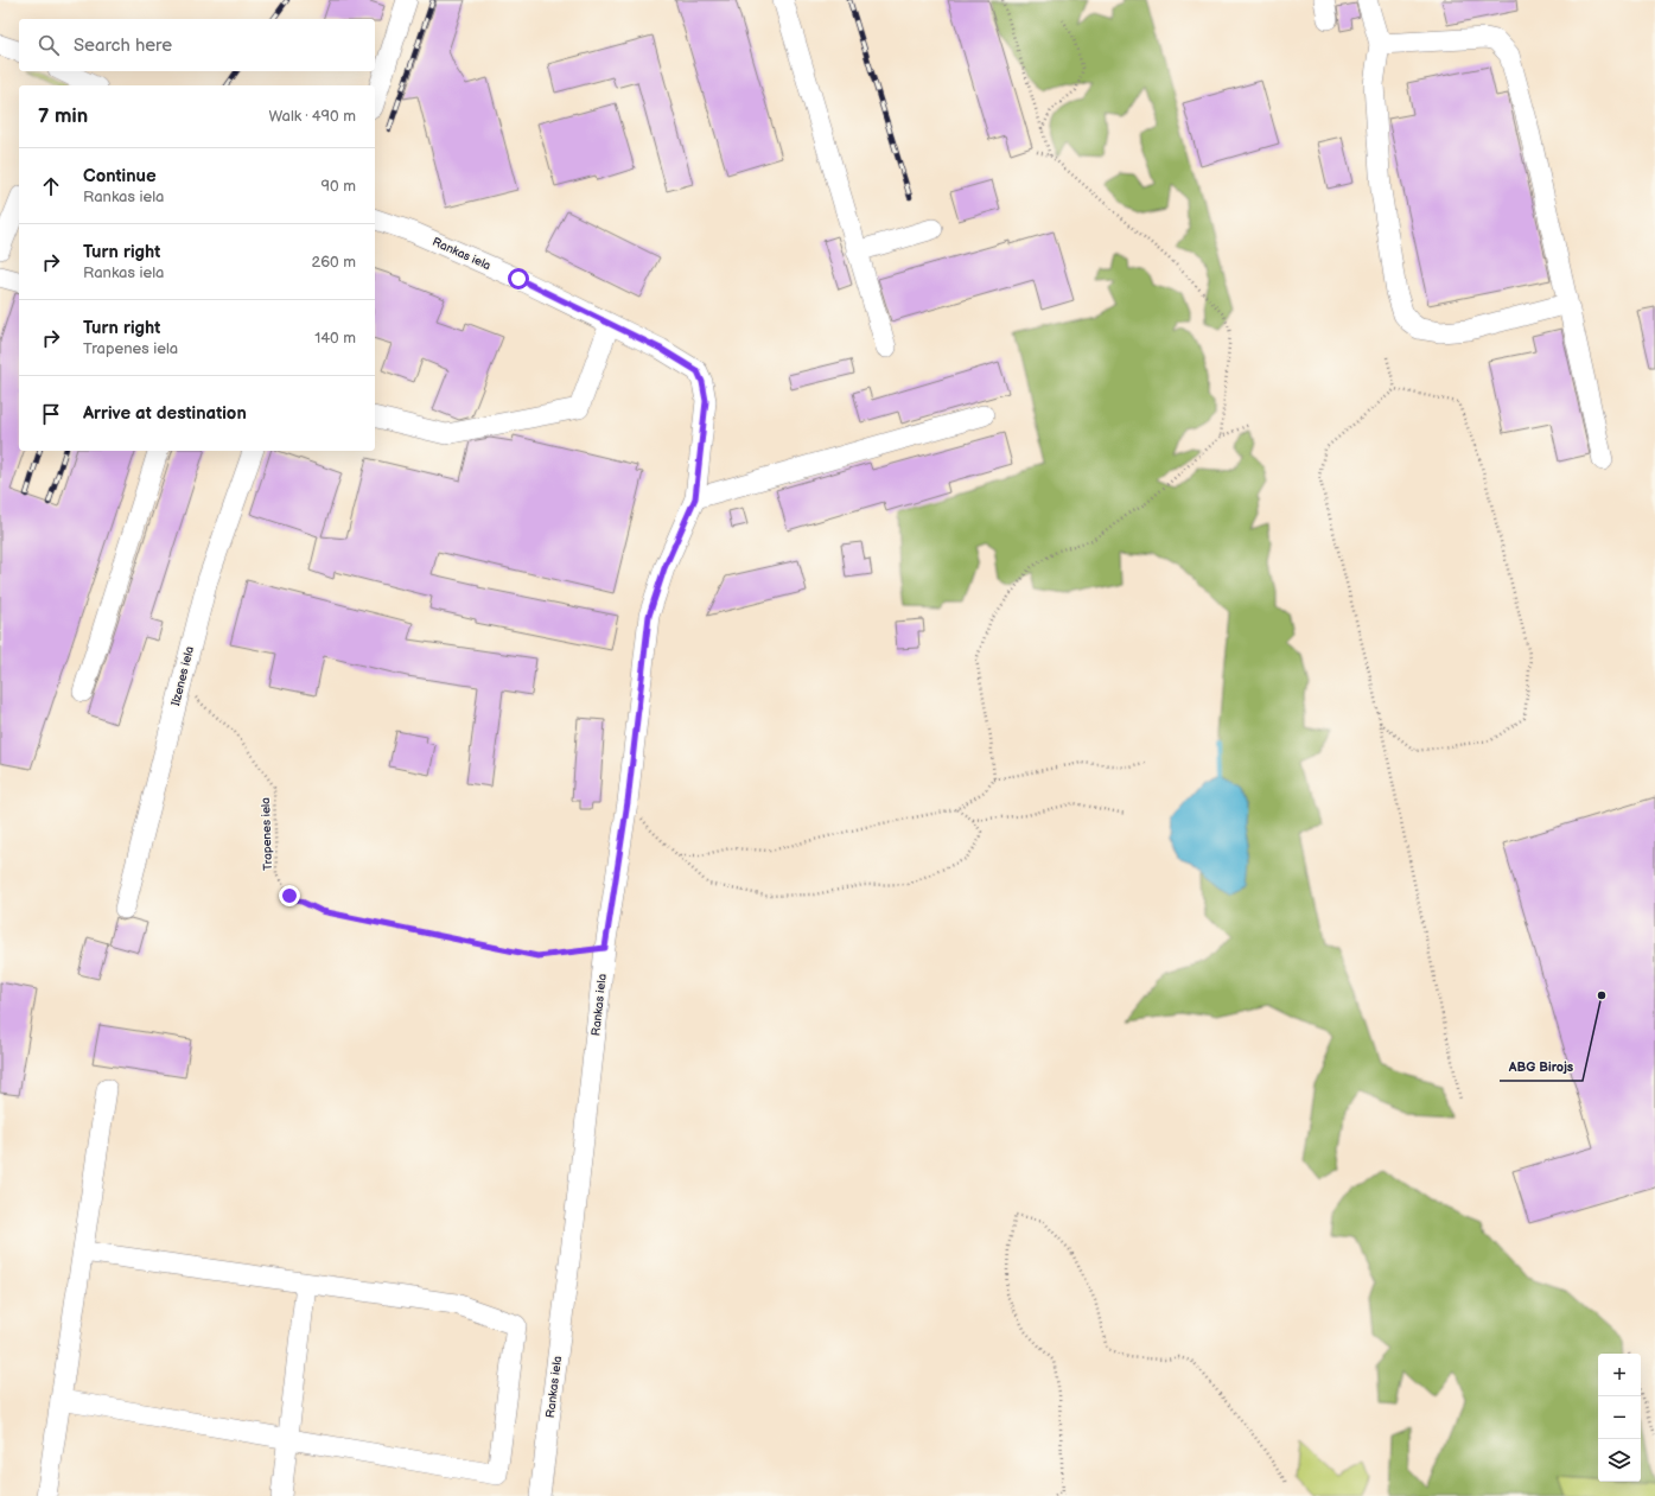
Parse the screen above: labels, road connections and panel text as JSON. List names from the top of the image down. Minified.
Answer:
{"streets":{"street":["Rankas iela","Ilzenes iela"],"path":["Trapenes iela"]},"crossings":[["Rankas iela","Trapenes iela"],["Ilzenes iela","Trapenes iela"]],"places":["ABG Birojs"],"page":{"search":"Search here","heading":["7 min","Walk · 490 m"],"list":[["Continue","Rankas iela","90 m"],["Turn right","Rankas iela","260 m"],["Turn right","Trapenes iela","140 m"],"Arrive at destination"],"map_buttons":["+","−"]}}
